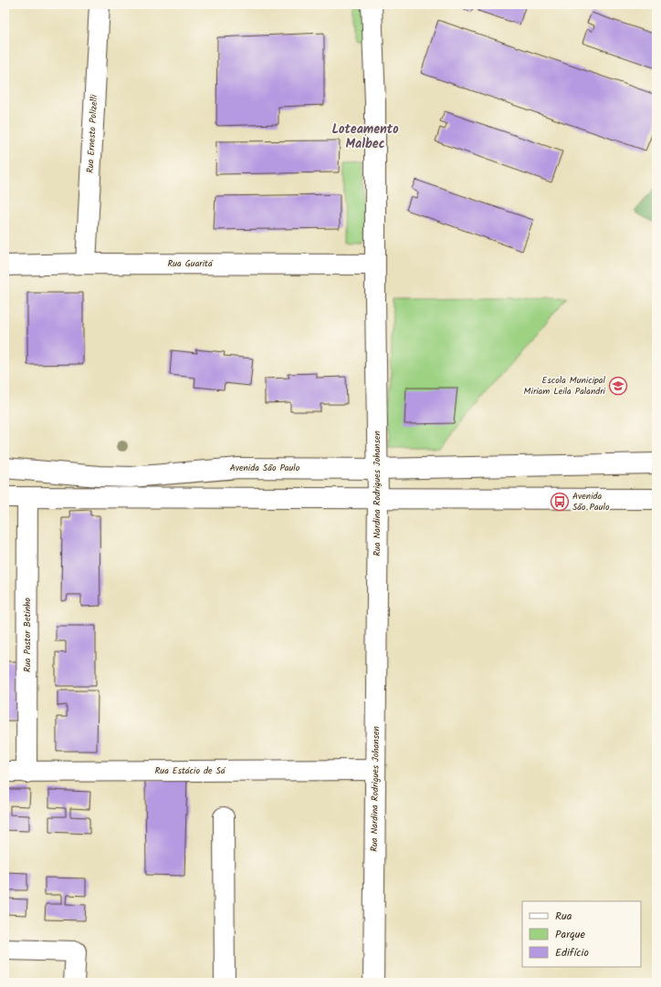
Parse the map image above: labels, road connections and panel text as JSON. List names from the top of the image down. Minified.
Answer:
{"streets":{"street":["Rua Ernesto Polizelli","Rua Guaritá","Avenida São Paulo","Rua Nardina Rodrigues Johansen","Rua Pastor Betinho","Rua Estácio de Sá"]},"crossings":[["Rua Ernesto Polizelli","Rua Guaritá"],["Rua Guaritá","Rua Nardina Rodrigues Johansen"],["Avenida São Paulo","Rua Nardina Rodrigues Johansen"],["Rua Nardina Rodrigues Johansen","Rua Estácio de Sá"],["Rua Pastor Betinho","Rua Estácio de Sá"]],"districts":["Loteamento Malbec"],"places":{"school or university":["Escola Municipal Miriam Leila Palandri"],"bus stop":["Avenida São Paulo"]},"legend":["Rua","Parque","Edifício"]}
